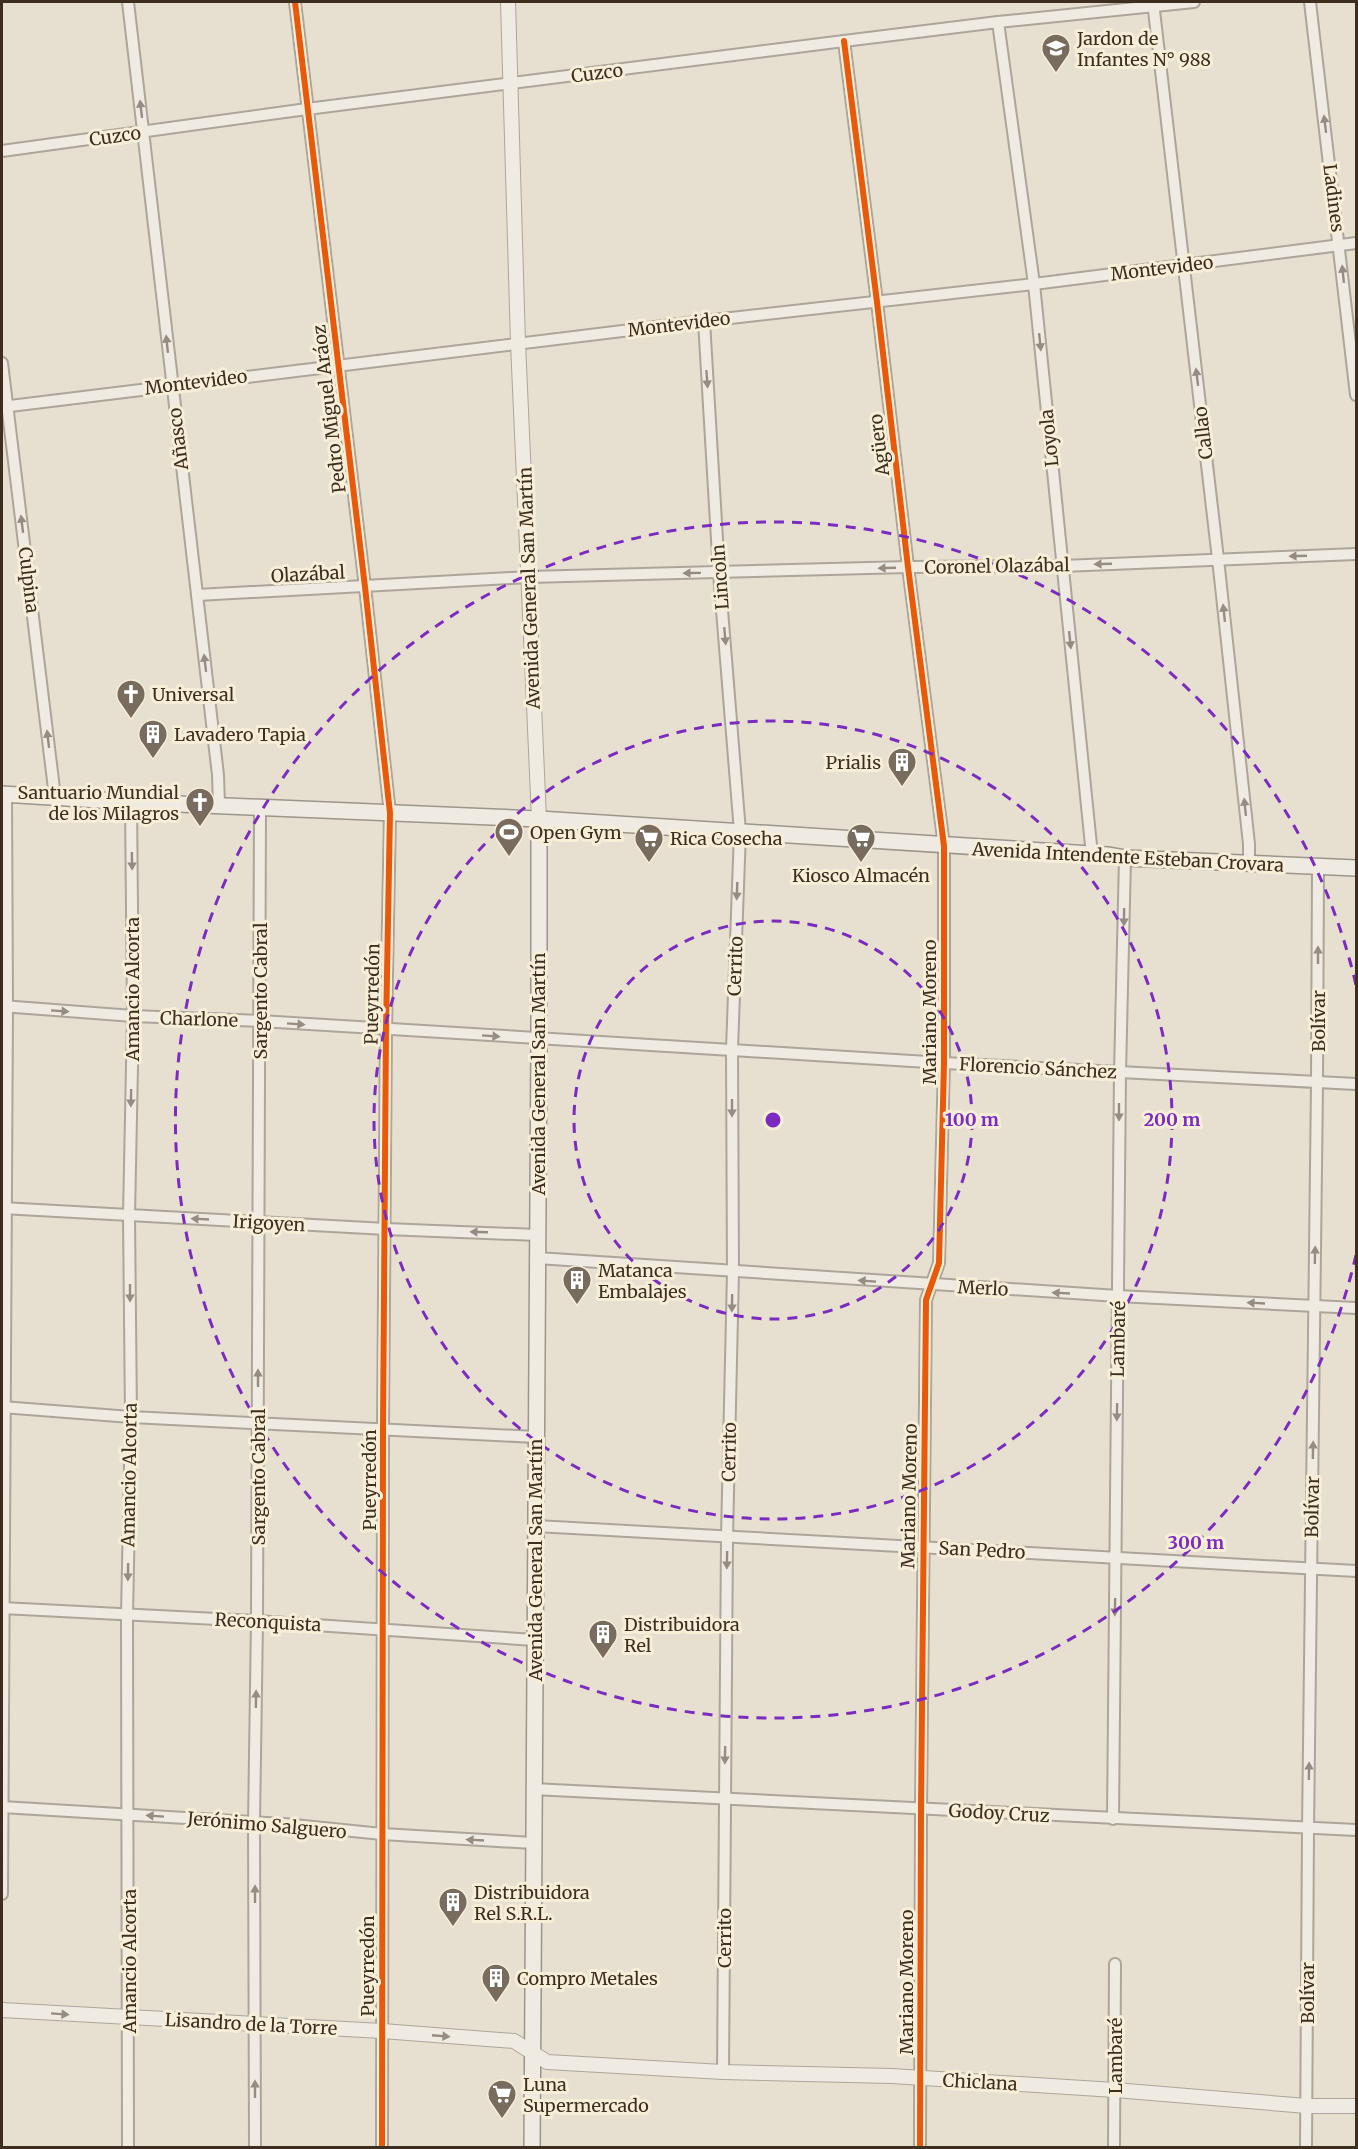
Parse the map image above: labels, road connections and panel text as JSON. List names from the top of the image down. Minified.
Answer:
{"streets":{"main road":["Avenida General San Martín","Avenida Intendente Esteban Crovara"],"street":["Cuzco","Ladines","Montevideo","Pedro Miguel Aráoz","Callao","Loyola","Añasco","Agüero","Coronel Olazábal","Olazábal","Lincoln","Culpina","Cerrito","Amancio Alcorta","Sargento Cabral","Pueyrredón","Mariano Moreno","Charlone","Bolívar","Florencio Sánchez","Irigoyen","Merlo","Lambaré","San Pedro","Reconquista","Godoy Cruz","Jerónimo Salguero","Lisandro de la Torre","Chiclana"]},"crossings":[["Cuzco","Pedro Miguel Aráoz"],["Cuzco","Callao"],["Cuzco","Loyola"],["Cuzco","Añasco"],["Cuzco","Agüero"],["Cuzco","Avenida General San Martín"],["Ladines","Montevideo"],["Montevideo","Pedro Miguel Aráoz"],["Montevideo","Callao"],["Montevideo","Loyola"],["Montevideo","Añasco"],["Montevideo","Agüero"],["Montevideo","Lincoln"],["Montevideo","Culpina"],["Montevideo","Avenida General San Martín"],["Pedro Miguel Aráoz","Olazábal"],["Pedro Miguel Aráoz","Avenida Intendente Esteban Crovara"],["Pedro Miguel Aráoz","Pueyrredón"],["Callao","Coronel Olazábal"],["Callao","Avenida Intendente Esteban Crovara"],["Loyola","Coronel Olazábal"],["Loyola","Avenida Intendente Esteban Crovara"],["Añasco","Olazábal"],["Añasco","Avenida Intendente Esteban Crovara"],["Agüero","Coronel Olazábal"],["Agüero","Avenida Intendente Esteban Crovara"],["Agüero","Mariano Moreno"],["Coronel Olazábal","Olazábal"],["Coronel Olazábal","Lincoln"],["Coronel Olazábal","Avenida General San Martín"],["Olazábal","Avenida General San Martín"],["Lincoln","Avenida Intendente Esteban Crovara"],["Lincoln","Cerrito"],["Culpina","Avenida Intendente Esteban Crovara"],["Avenida General San Martín","Avenida Intendente Esteban Crovara"],["Avenida General San Martín","Charlone"],["Avenida General San Martín","Florencio Sánchez"],["Avenida General San Martín","Irigoyen"],["Avenida General San Martín","Merlo"],["Avenida General San Martín","San Pedro"],["Avenida General San Martín","Reconquista"],["Avenida General San Martín","Godoy Cruz"],["Avenida General San Martín","Jerónimo Salguero"],["Avenida General San Martín","Lisandro de la Torre"],["Avenida General San Martín","Chiclana"],["Avenida Intendente Esteban Crovara","Cerrito"],["Avenida Intendente Esteban Crovara","Amancio Alcorta"],["Avenida Intendente Esteban Crovara","Sargento Cabral"],["Avenida Intendente Esteban Crovara","Pueyrredón"],["Avenida Intendente Esteban Crovara","Mariano Moreno"],["Avenida Intendente Esteban Crovara","Bolívar"],["Avenida Intendente Esteban Crovara","Lambaré"],["Cerrito","Florencio Sánchez"],["Cerrito","Merlo"],["Cerrito","San Pedro"],["Cerrito","Godoy Cruz"],["Cerrito","Chiclana"],["Amancio Alcorta","Charlone"],["Amancio Alcorta","Irigoyen"],["Amancio Alcorta","Reconquista"],["Amancio Alcorta","Jerónimo Salguero"],["Amancio Alcorta","Lisandro de la Torre"],["Sargento Cabral","Charlone"],["Sargento Cabral","Irigoyen"],["Sargento Cabral","Reconquista"],["Sargento Cabral","Jerónimo Salguero"],["Sargento Cabral","Lisandro de la Torre"],["Pueyrredón","Charlone"],["Pueyrredón","Irigoyen"],["Pueyrredón","Reconquista"],["Pueyrredón","Jerónimo Salguero"],["Pueyrredón","Lisandro de la Torre"],["Mariano Moreno","Florencio Sánchez"],["Mariano Moreno","Merlo"],["Mariano Moreno","San Pedro"],["Mariano Moreno","Godoy Cruz"],["Mariano Moreno","Chiclana"],["Charlone","Florencio Sánchez"],["Bolívar","Florencio Sánchez"],["Bolívar","Merlo"],["Bolívar","San Pedro"],["Bolívar","Godoy Cruz"],["Bolívar","Chiclana"],["Florencio Sánchez","Lambaré"],["Merlo","Lambaré"],["Lambaré","San Pedro"],["Lambaré","Godoy Cruz"],["Lambaré","Chiclana"],["Lisandro de la Torre","Chiclana"]],"one_way":["Ladines","Callao","Loyola","Añasco","Coronel Olazábal","Lincoln","Culpina","Cerrito","Amancio Alcorta","Sargento Cabral","Charlone","Bolívar","Irigoyen","Merlo","Lambaré","Jerónimo Salguero","Lisandro de la Torre"],"places":{"school or university":["Jardon de Infantes N° 988"],"church":["Universal","Santuario Mundial de los Milagros"],"building":["Lavadero Tapia","Prialis","Matanca Embalajes","Distribuidora Rel","Distribuidora Rel S.R.L.","Compro Metales"],"sports":["Open Gym"],"supermarket":["Rica Cosecha","Kiosco Almacén","Luna Supermercado"]},"rings":["100 m","200 m","300 m"]}
